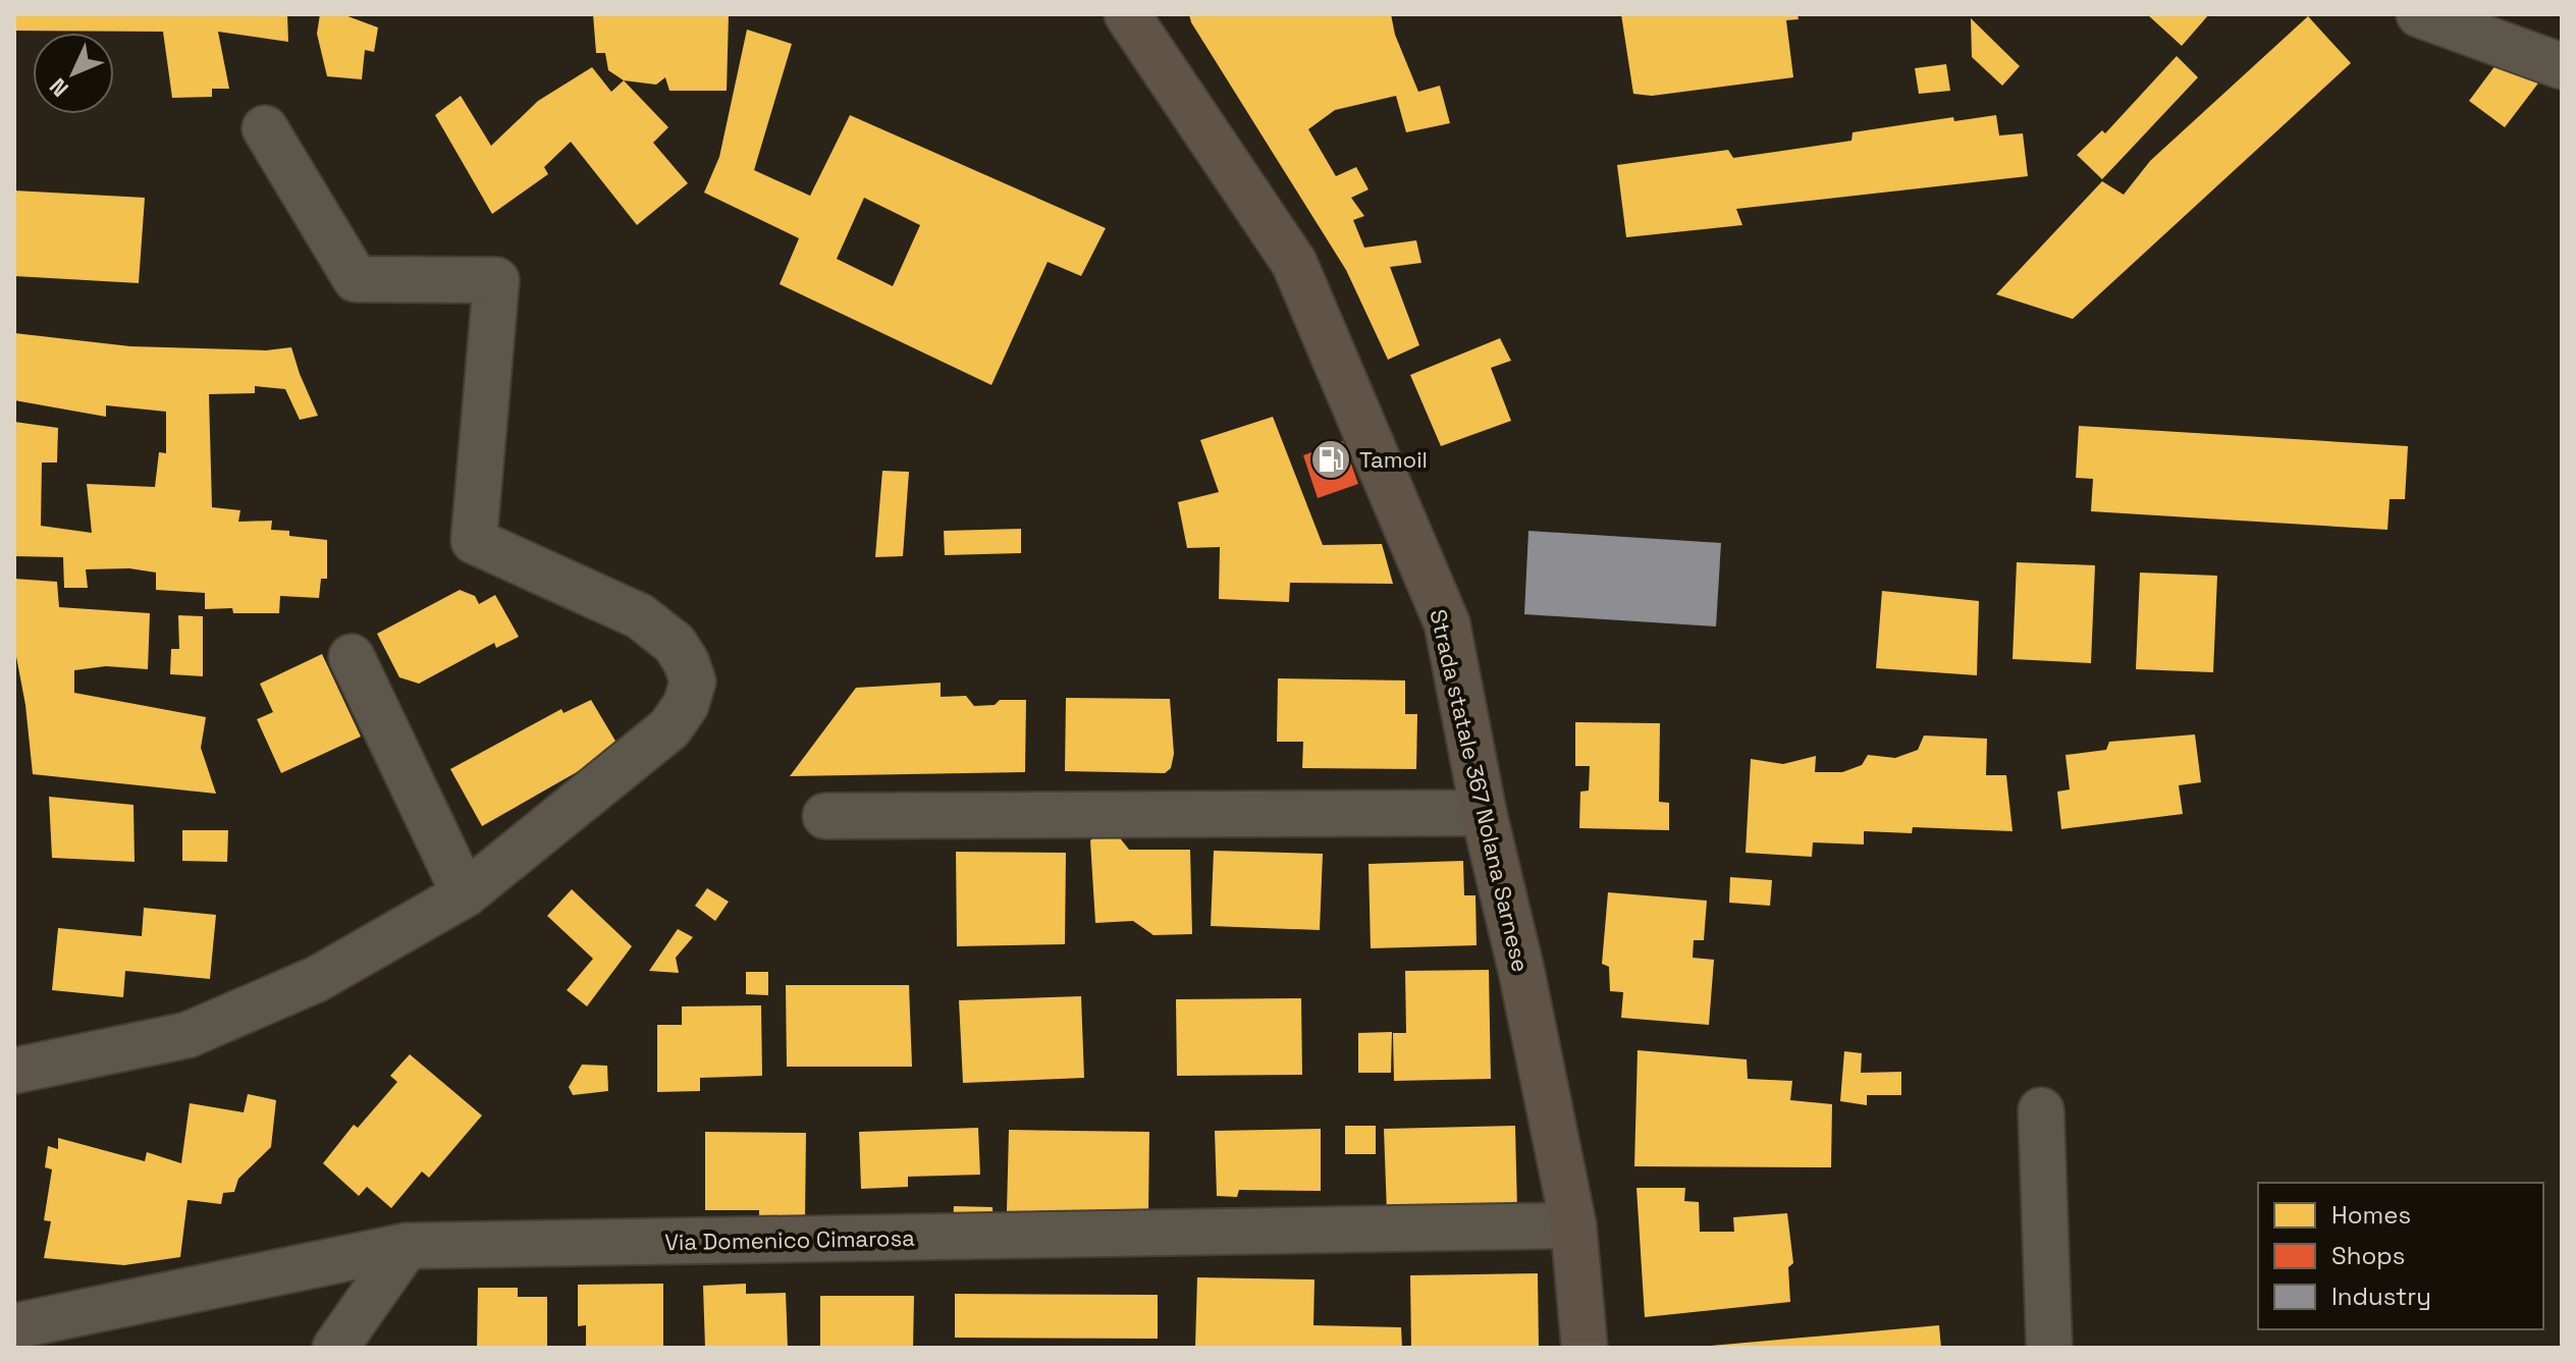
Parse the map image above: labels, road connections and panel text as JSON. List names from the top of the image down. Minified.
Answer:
{"streets":{"main road":["Strada statale 367 Nolana Sarnese"],"street":["Via Domenico Cimarosa"]},"crossings":[["Strada statale 367 Nolana Sarnese","Via Domenico Cimarosa"]],"places":{"fuel station":["Tamoil"]},"legend":["Homes","Shops","Industry"],"north":"bottom left"}
